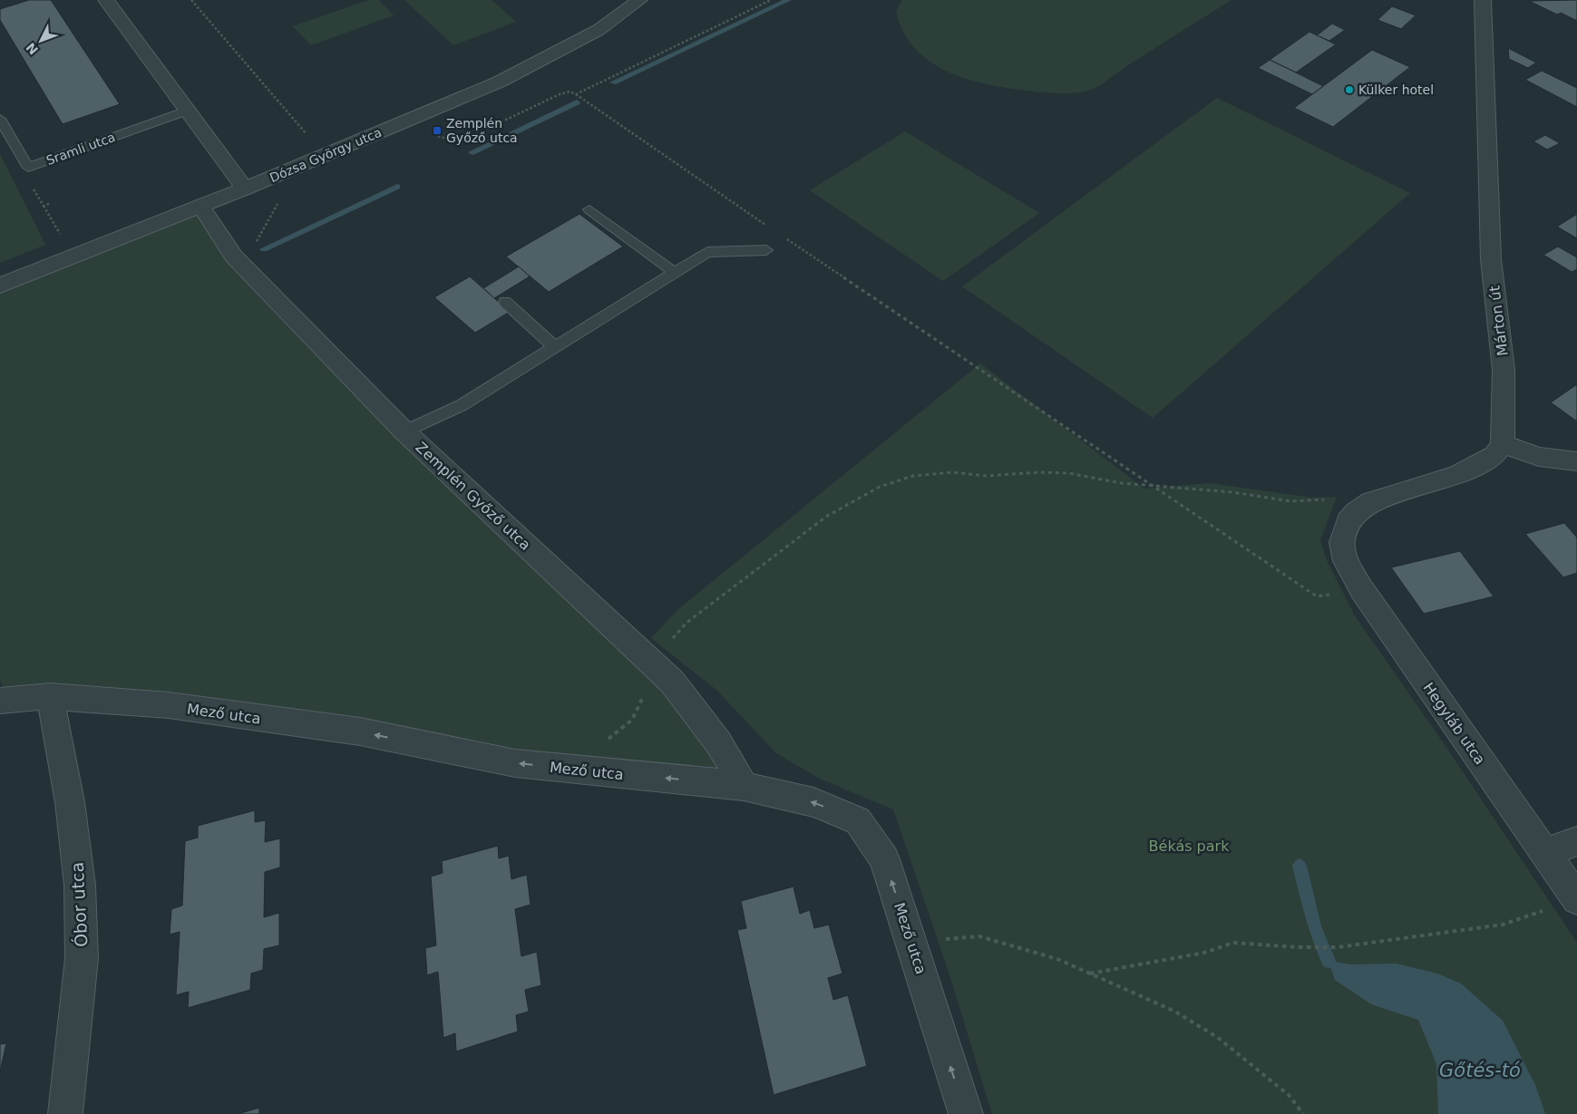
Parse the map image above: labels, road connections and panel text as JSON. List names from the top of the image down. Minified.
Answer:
{"streets":{"street":["Dózsa György utca","Márton út","Zemplén Győző utca","Mező utca","Hegyláb utca","Óbor utca"],"lane":["Sramli utca"]},"crossings":[["Dózsa György utca","Zemplén Győző utca"],["Zemplén Győző utca","Mező utca"],["Mező utca","Óbor utca"]],"one_way":["Mező utca"],"water":["Gőtés-tó"],"parks":["Békás park"],"places":{"other":["Külker hotel"],"transit":["Zemplén Győző utca"]},"north":"bottom left"}
